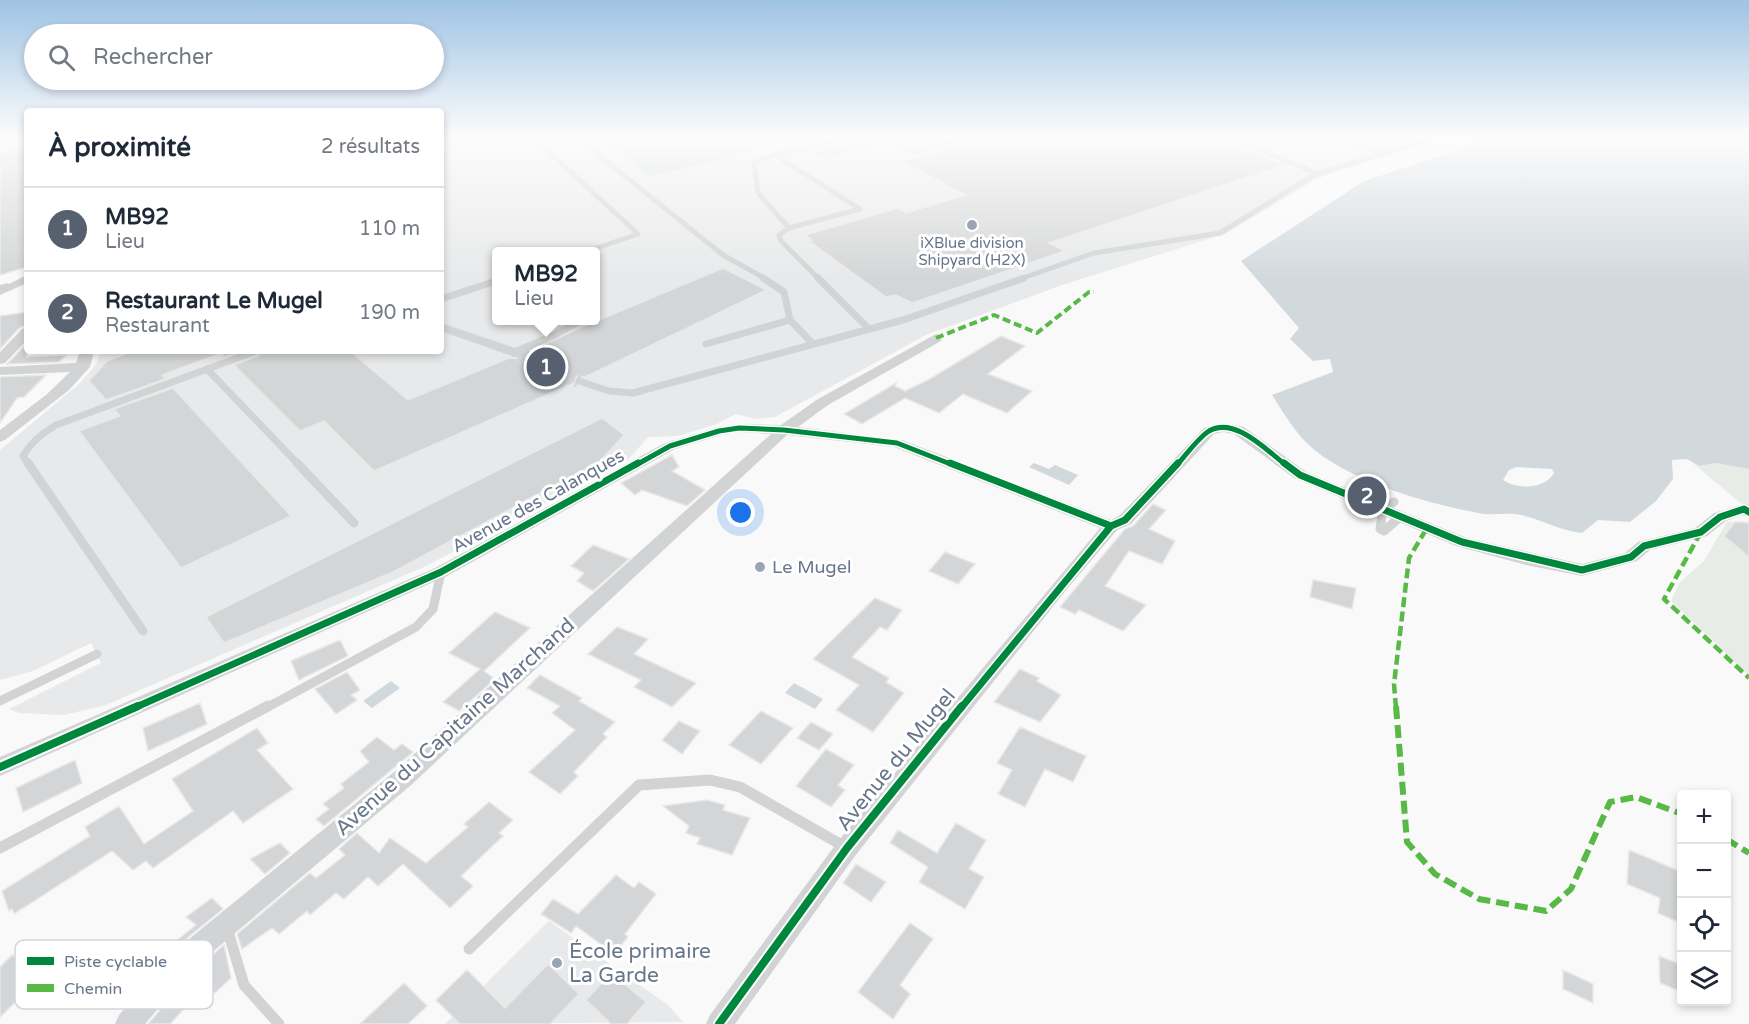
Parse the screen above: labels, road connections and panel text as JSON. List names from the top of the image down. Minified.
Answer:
{"streets":{"street":["Avenue des Calanques","Avenue du Capitaine Marchand","Avenue du Mugel"]},"crossings":[["Avenue des Calanques","Avenue du Capitaine Marchand"],["Avenue des Calanques","Avenue du Mugel"]],"places":["iXBlue division Shipyard (H2X)","Le Mugel","École primaire La Garde"],"legend":["Piste cyclable","Chemin"],"page":{"search":"Rechercher","heading":["À proximité","2 résultats"],"list":[{"mark":"1","name":"MB92","note":"Lieu","value":"110 m"},{"mark":"2","name":"Restaurant Le Mugel","note":"Restaurant","value":"190 m"}],"popup":["MB92","Lieu"],"pins":["1","2"],"map_buttons":["+","−"]}}
